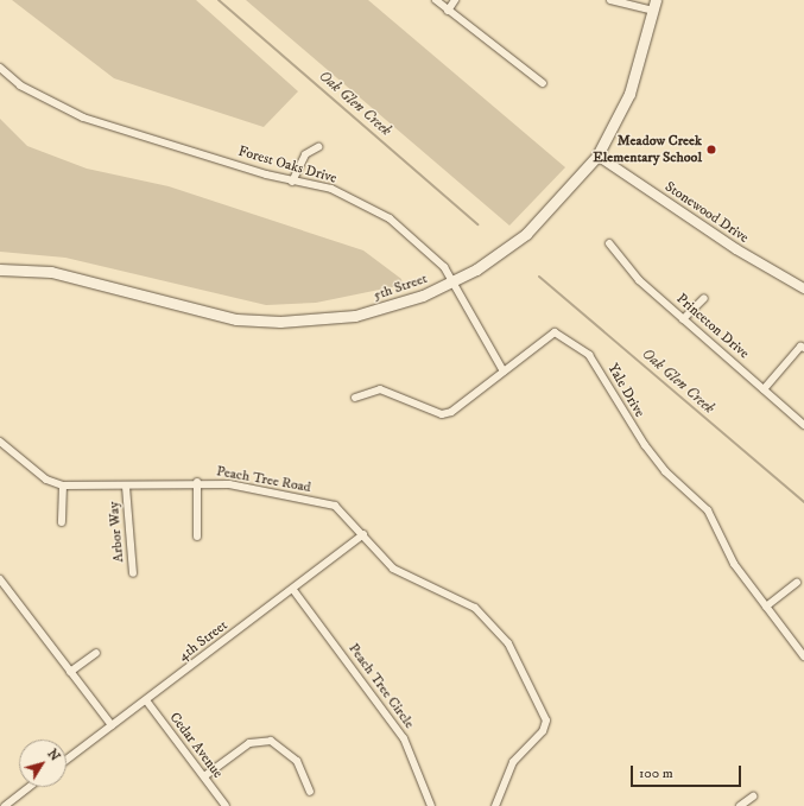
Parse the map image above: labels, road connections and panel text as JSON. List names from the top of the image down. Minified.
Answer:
{"streets":{"main road":["5th Street"],"street":["Forest Oaks Drive","Stonewood Drive","Princeton Drive","Yale Drive","Peach Tree Road","Arbor Way","4th Street","Peach Tree Circle","Cedar Avenue"]},"crossings":[["Forest Oaks Drive","5th Street"],["Forest Oaks Drive","Yale Drive"],["Stonewood Drive","5th Street"],["Peach Tree Road","Arbor Way"],["Peach Tree Road","4th Street"],["4th Street","Peach Tree Circle"],["4th Street","Cedar Avenue"]],"water":["Oak Glen Creek"],"places":["Meadow Creek Elementary School"],"scale_bar":"100 m","north":"top right"}
